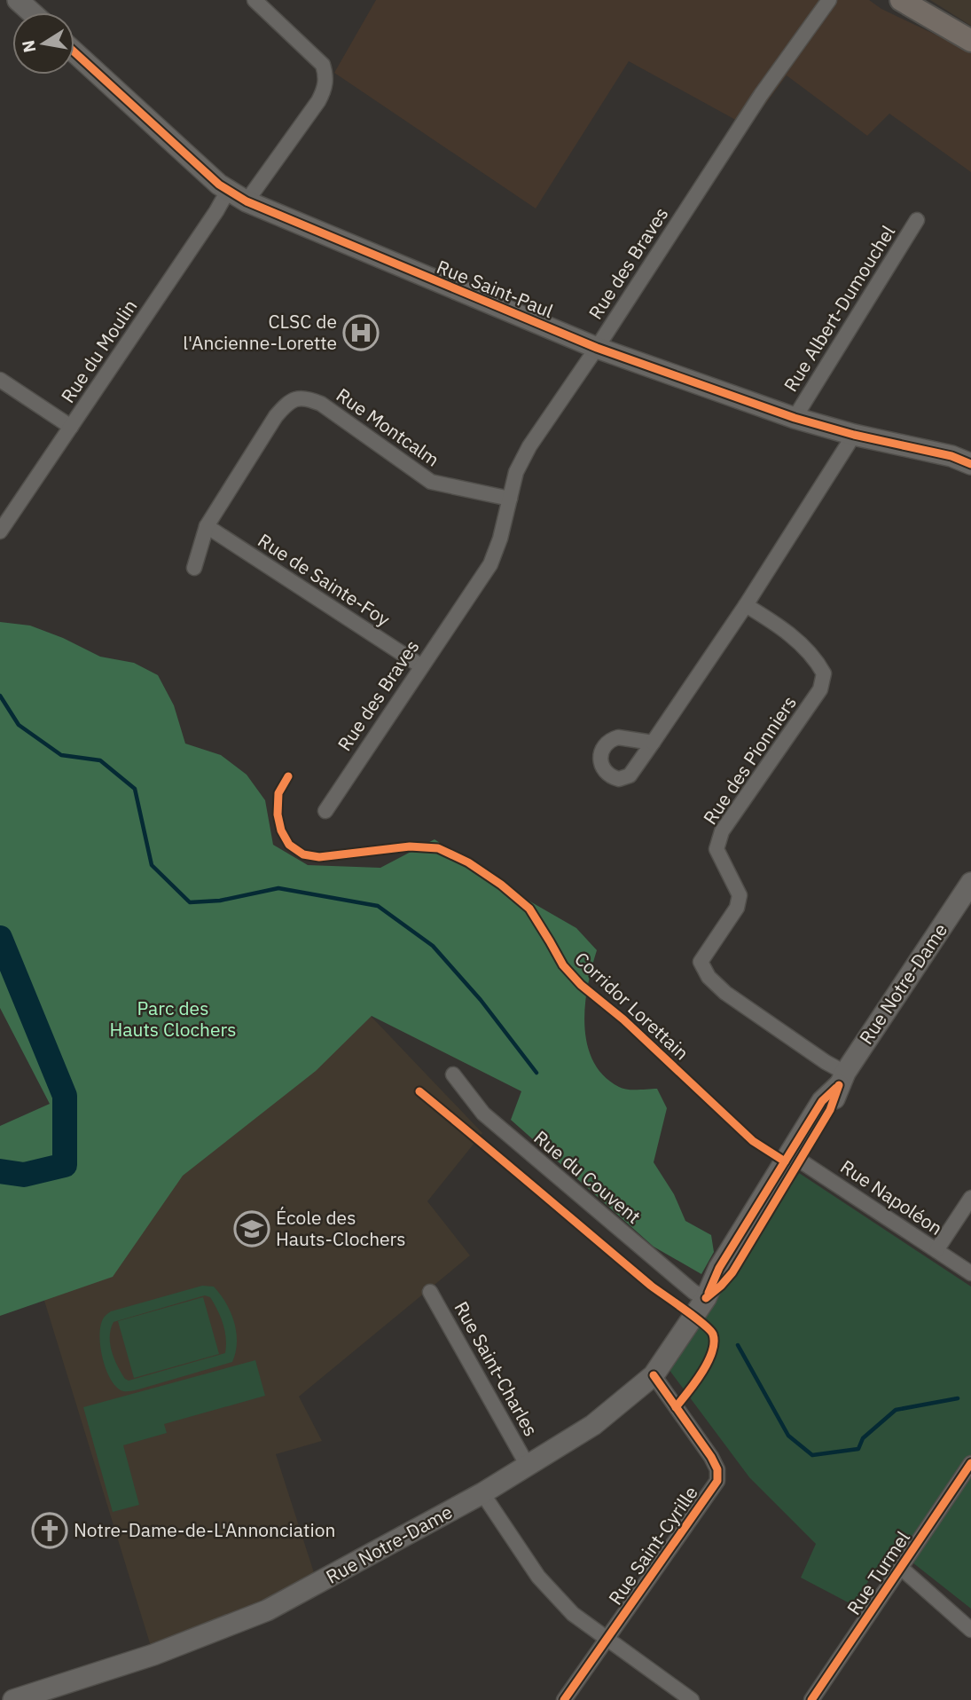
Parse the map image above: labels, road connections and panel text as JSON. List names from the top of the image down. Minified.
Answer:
{"streets":{"street":["Rue des Braves","Rue Saint-Paul","Rue Albert-Dumouchel","Rue du Moulin","Rue Montcalm","Rue de Sainte-Foy","Rue des Pionniers","Rue Notre-Dame","Rue du Couvent","Rue Napoléon","Rue Saint-Charles","Rue Saint-Cyrille","Rue Turmel"],"cycle path":["Corridor Lorettain"]},"crossings":[["Rue des Braves","Rue Saint-Paul"],["Rue des Braves","Rue Montcalm"],["Rue des Braves","Rue de Sainte-Foy"],["Rue Saint-Paul","Rue Albert-Dumouchel"],["Rue Saint-Paul","Rue du Moulin"],["Rue Montcalm","Rue de Sainte-Foy"],["Rue des Pionniers","Rue Notre-Dame"],["Rue Notre-Dame","Rue du Couvent"],["Rue Notre-Dame","Rue Napoléon"],["Rue Notre-Dame","Rue Saint-Charles"],["Rue Notre-Dame","Rue Saint-Cyrille"]],"parks":["Parc des Hauts Clochers"],"places":{"hospital":["CLSC de l'Ancienne-Lorette"],"school or university":["École des Hauts-Clochers"],"church":["Notre-Dame-de-L'Annonciation"]},"north":"left"}
